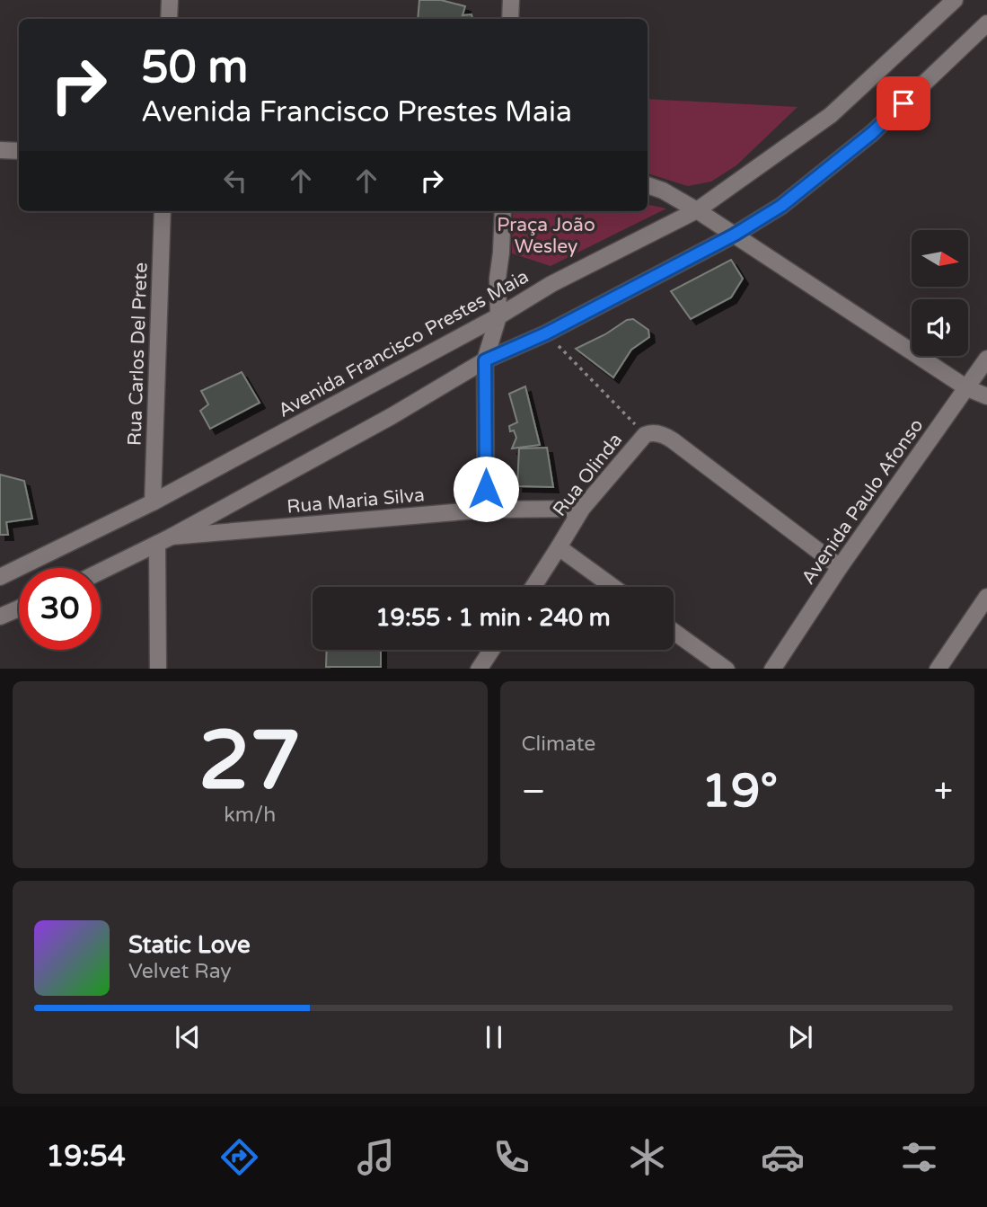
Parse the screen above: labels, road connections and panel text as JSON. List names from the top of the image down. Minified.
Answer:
{"streets":{"street":["Avenida Francisco Prestes Maia","Rua Carlos Del Prete","Rua Olinda","Rua Maria Silva","Avenida Paulo Afonso"]},"crossings":[["Avenida Francisco Prestes Maia","Rua Carlos Del Prete"],["Rua Olinda","Rua Maria Silva"],["Rua Olinda","Avenida Paulo Afonso"]],"parks":["Praça João Wesley"],"north":"right","page":{"turn":["50 m","Avenida Francisco Prestes Maia"],"limit":"30","trip":"19:55 · 1 min · 240 m","tile":[["27","km/h"],"Climate"],"heat":["−","19°","+"],"song":["Static Love","Velvet Ray"],"tabs":"19:54"}}
